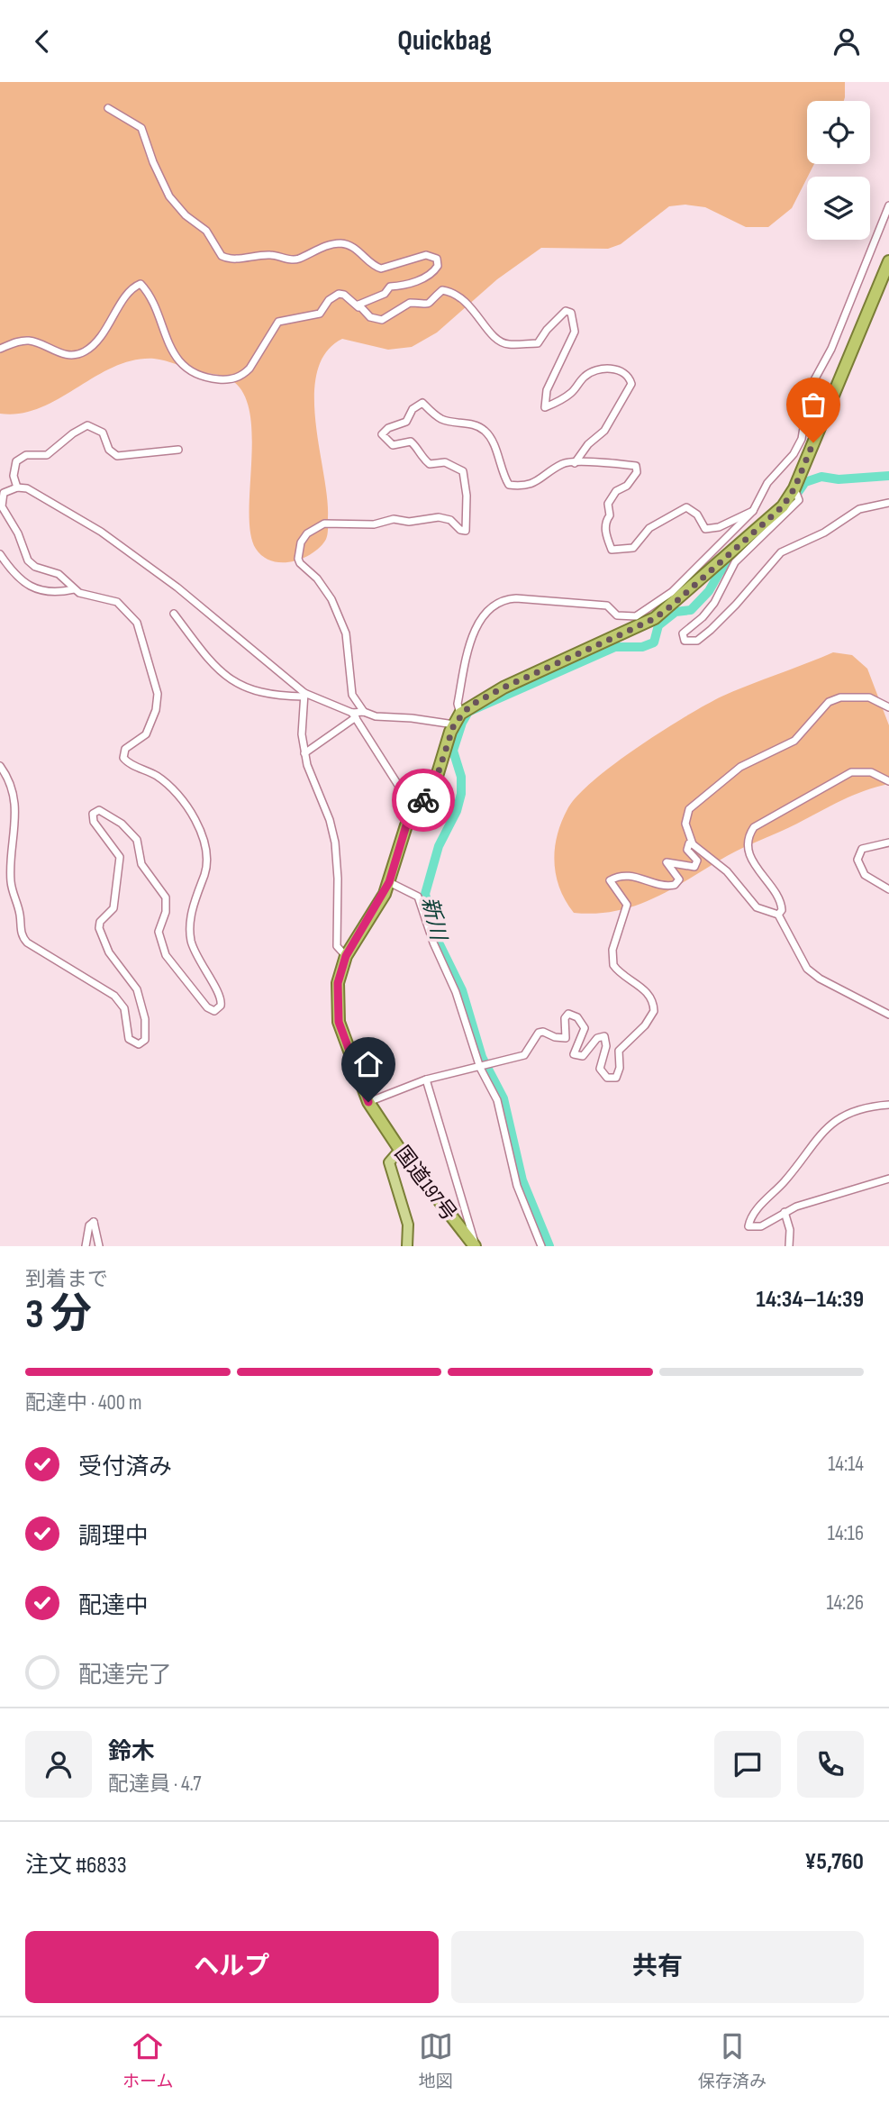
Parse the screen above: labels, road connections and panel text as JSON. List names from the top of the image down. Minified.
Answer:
{"streets":{"highway":["国道197号"]},"water":["新川"],"page":{"header":"Quickbag","heading":["3 分","到着まで","14:34–14:39"],"panel":["鈴木","配達員 · 4.7","注文 #6833","¥5,760"],"bar":"配達中 · 400 m","list":[["受付済み","14:14"],["調理中","14:16"],["配達中","14:26"],"配達完了"],"buttons":["ヘルプ","共有"],"tabs":["ホーム","地図","保存済み"]}}
